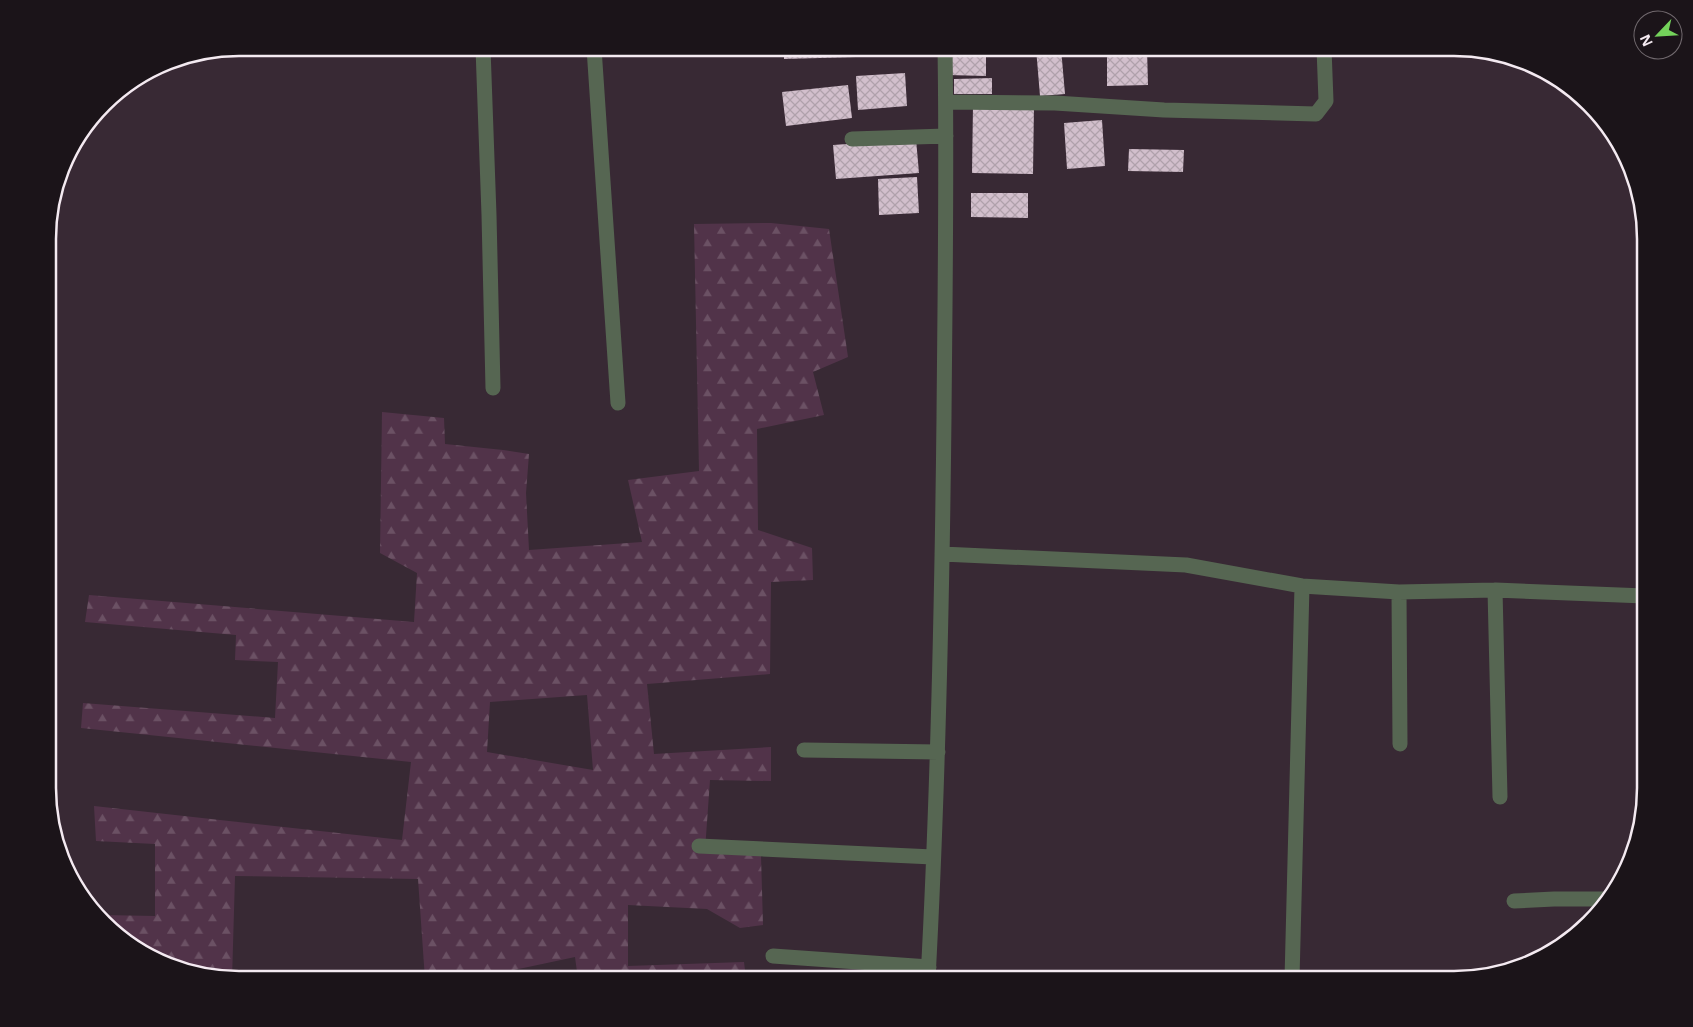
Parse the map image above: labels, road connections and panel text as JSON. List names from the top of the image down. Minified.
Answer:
{"north":"bottom left"}
